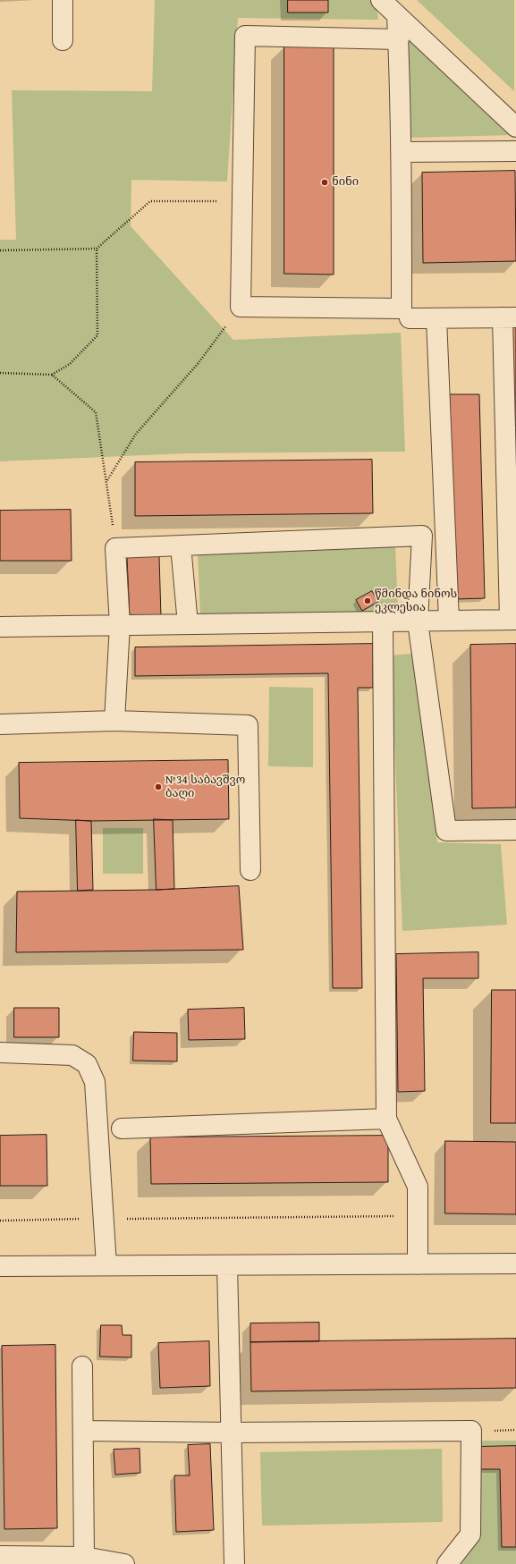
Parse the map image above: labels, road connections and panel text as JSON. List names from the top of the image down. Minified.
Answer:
{"places":["ნინი","წმინდა ნინოს ეკლესია","№34 საბავშვო ბაღი"]}
